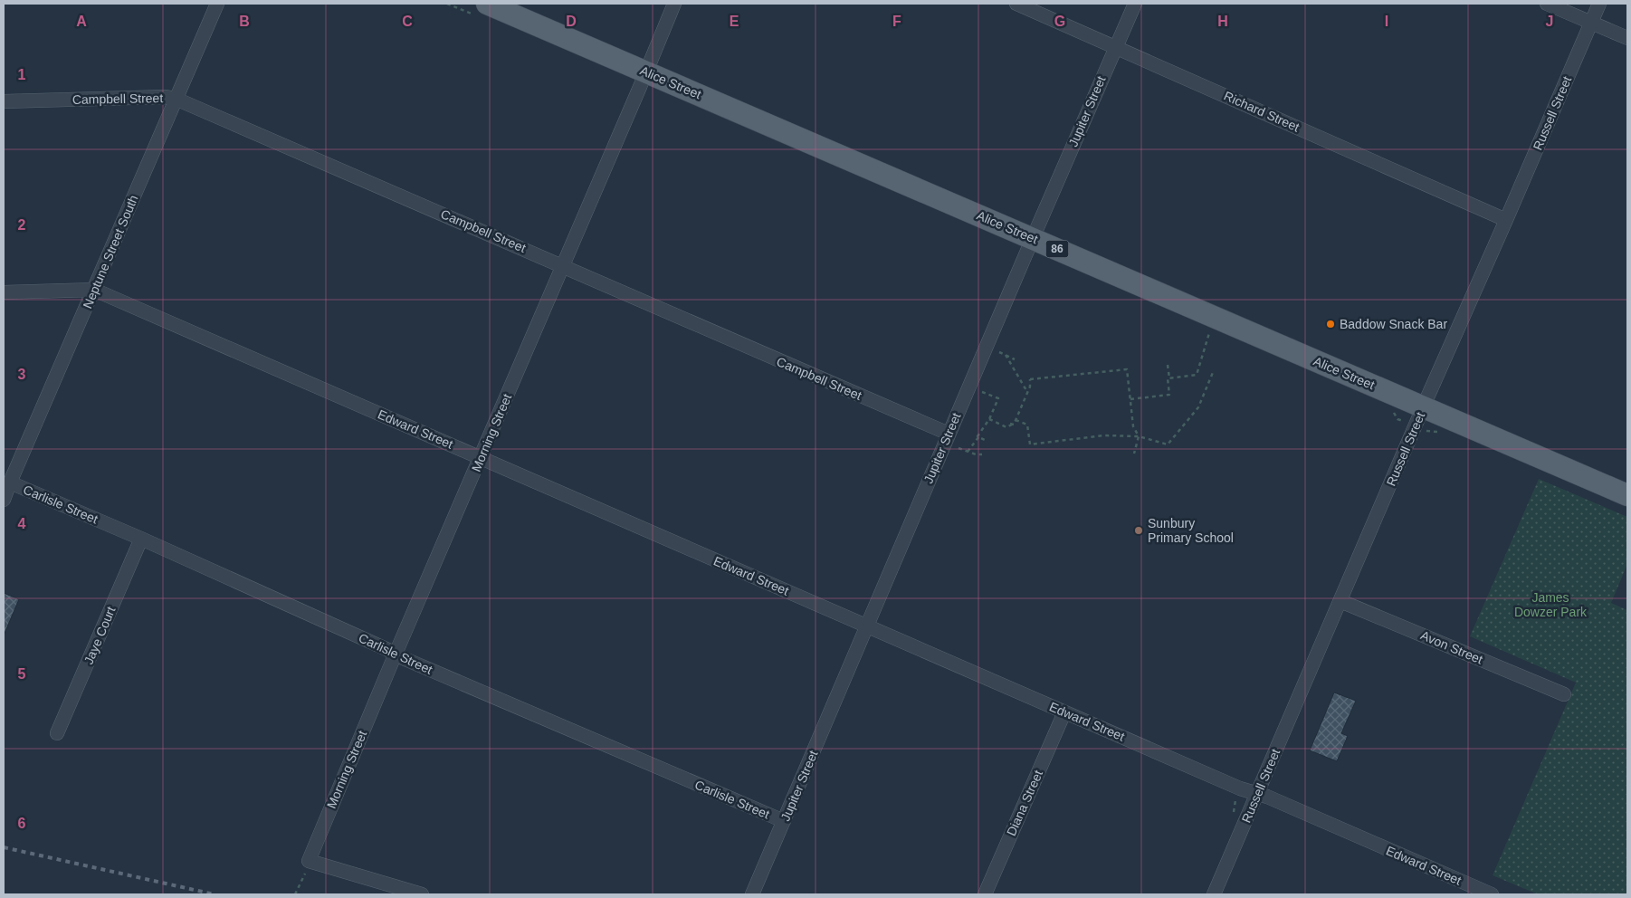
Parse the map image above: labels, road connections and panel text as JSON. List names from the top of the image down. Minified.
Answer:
{"streets":{"main road":["Alice Street","86"],"street":["Campbell Street","Jupiter Street","Richard Street","Russell Street","Neptune Street South","Edward Street","Morning Street","Carlisle Street","Jaye Court","Avon Street","Diana Street"]},"crossings":[["Alice Street","Jupiter Street"],["Alice Street","Russell Street"],["Alice Street","Morning Street"],["Campbell Street","Jupiter Street"],["Campbell Street","Neptune Street South"],["Campbell Street","Morning Street"],["Jupiter Street","Richard Street"],["Jupiter Street","Edward Street"],["Jupiter Street","Carlisle Street"],["Richard Street","Russell Street"],["Russell Street","Edward Street"],["Russell Street","Avon Street"],["Neptune Street South","Edward Street"],["Neptune Street South","Carlisle Street"],["Edward Street","Morning Street"],["Edward Street","Diana Street"],["Morning Street","Carlisle Street"],["Carlisle Street","Jaye Court"]],"parks":["James Dowzer Park"],"places":["Baddow Snack Bar","Sunbury Primary School"],"grid":{"columns":["A","B","C","D","E","F","G","H","I","J"],"rows":["1","2","3","4","5","6"]}}
